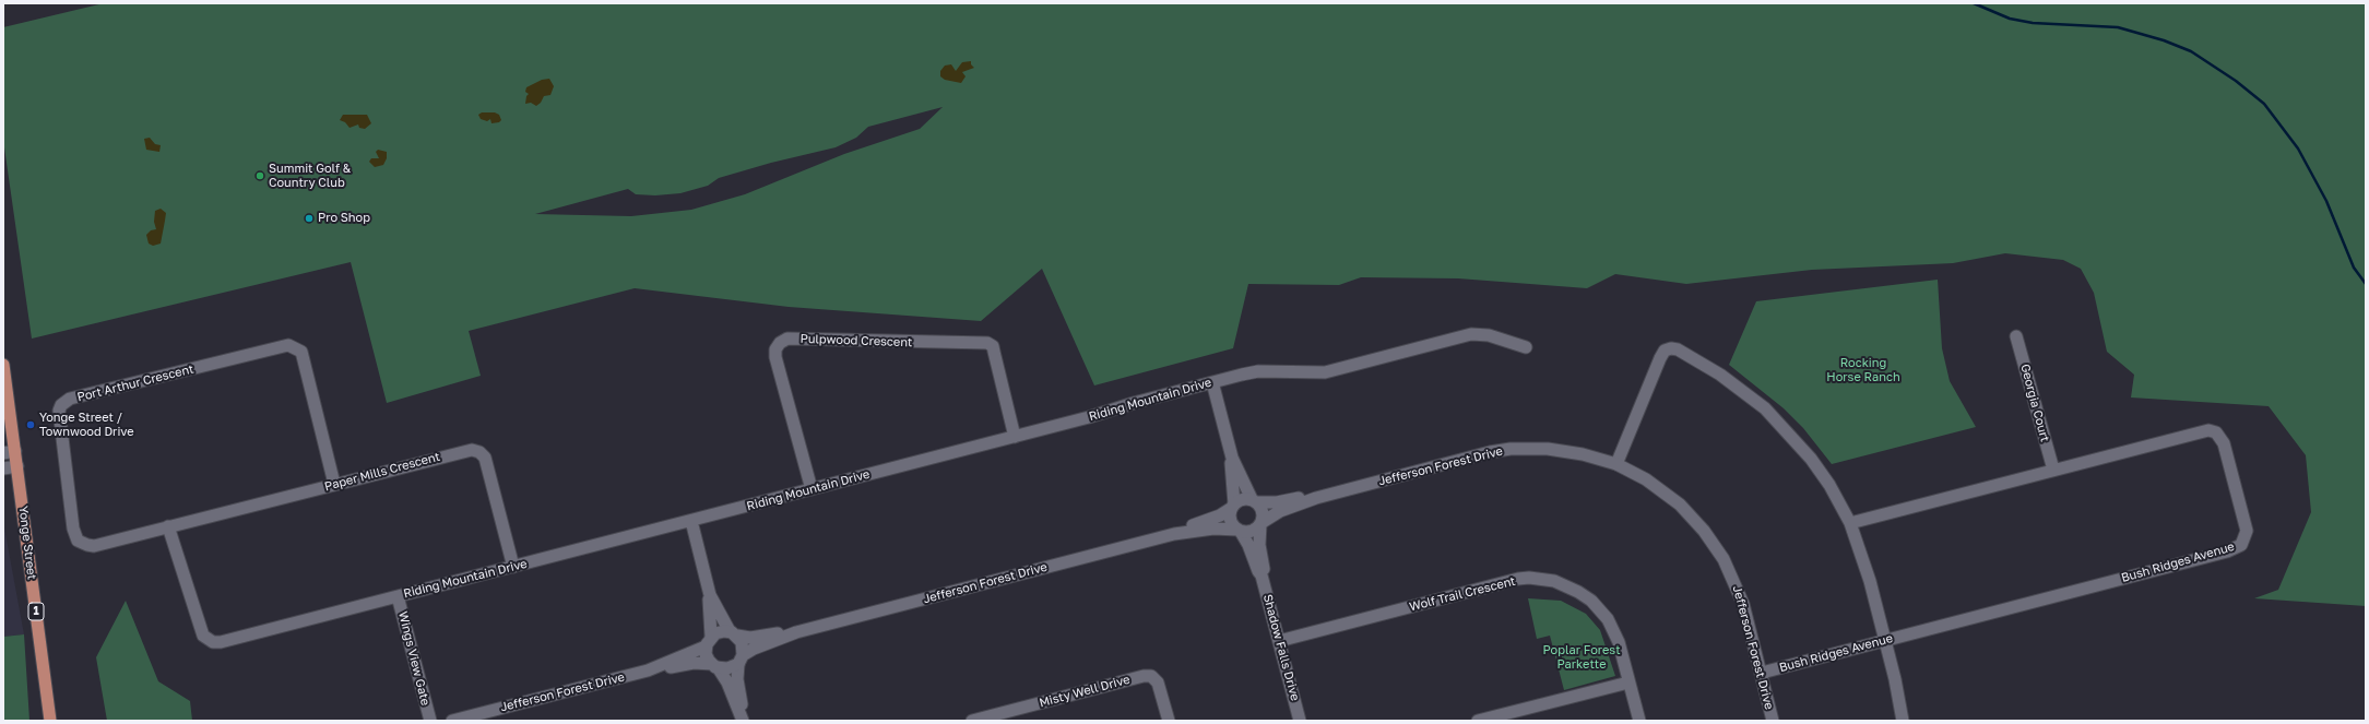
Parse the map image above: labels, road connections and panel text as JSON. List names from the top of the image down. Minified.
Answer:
{"streets":{"main road":["Yonge Street","1"],"street":["Pulpwood Crescent","Port Arthur Crescent","Riding Mountain Drive","Georgia Court","Jefferson Forest Drive","Paper Mills Crescent","Bush Ridges Avenue","Wolf Trail Crescent","Shadow Falls Drive","Wings View Gate","Misty Well Drive"]},"crossings":[["Pulpwood Crescent","Riding Mountain Drive"],["Port Arthur Crescent","Riding Mountain Drive"],["Port Arthur Crescent","Paper Mills Crescent"],["Riding Mountain Drive","Paper Mills Crescent"],["Riding Mountain Drive","Wings View Gate"],["Georgia Court","Bush Ridges Avenue"],["Jefferson Forest Drive","Bush Ridges Avenue"],["Jefferson Forest Drive","Shadow Falls Drive"],["Wolf Trail Crescent","Shadow Falls Drive"]],"parks":["Rocking Horse Ranch","Poplar Forest Parkette"],"places":["Summit Golf & Country Club","Pro Shop","Yonge Street / Townwood Drive"]}
